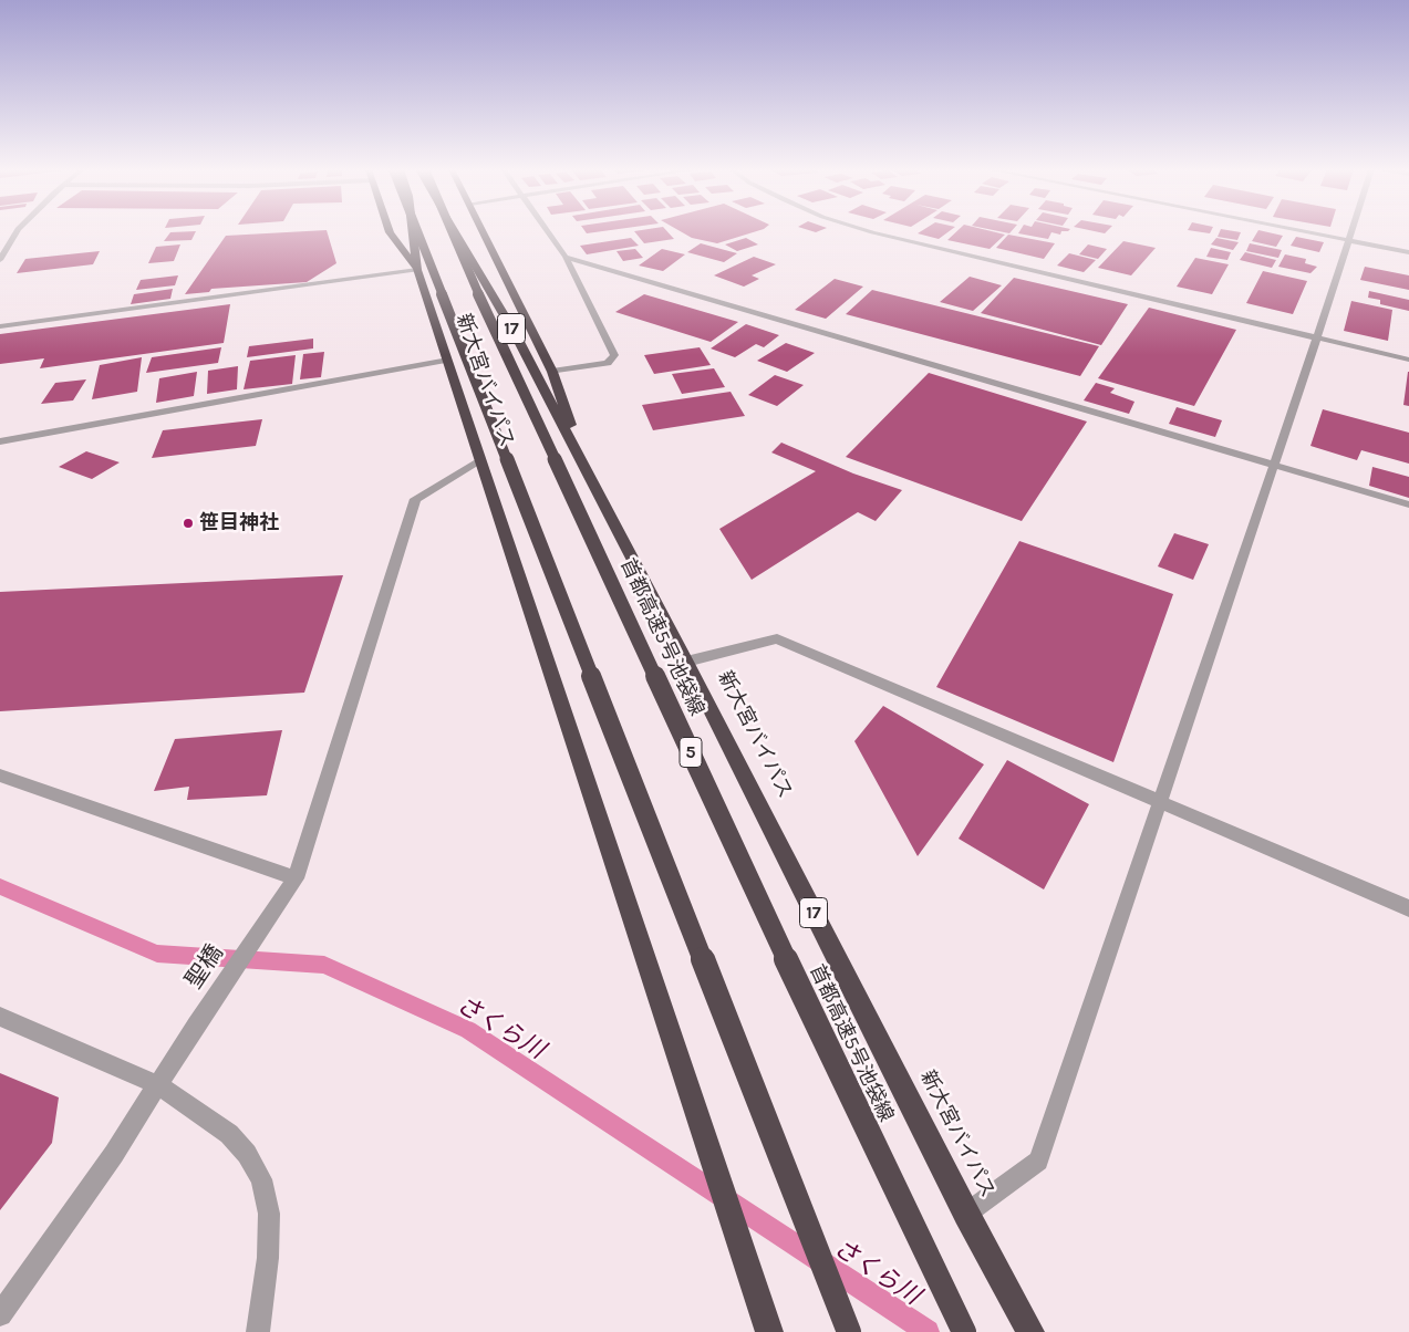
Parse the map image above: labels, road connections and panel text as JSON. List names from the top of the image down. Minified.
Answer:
{"streets":{"highway":["17","新大宮バイパス","首都高速5号池袋線","5"],"street":["聖橋"]},"crossings":[["17","新大宮バイパス"],["新大宮バイパス","聖橋"]],"water":["さくら川"],"places":["笹目神社"]}
